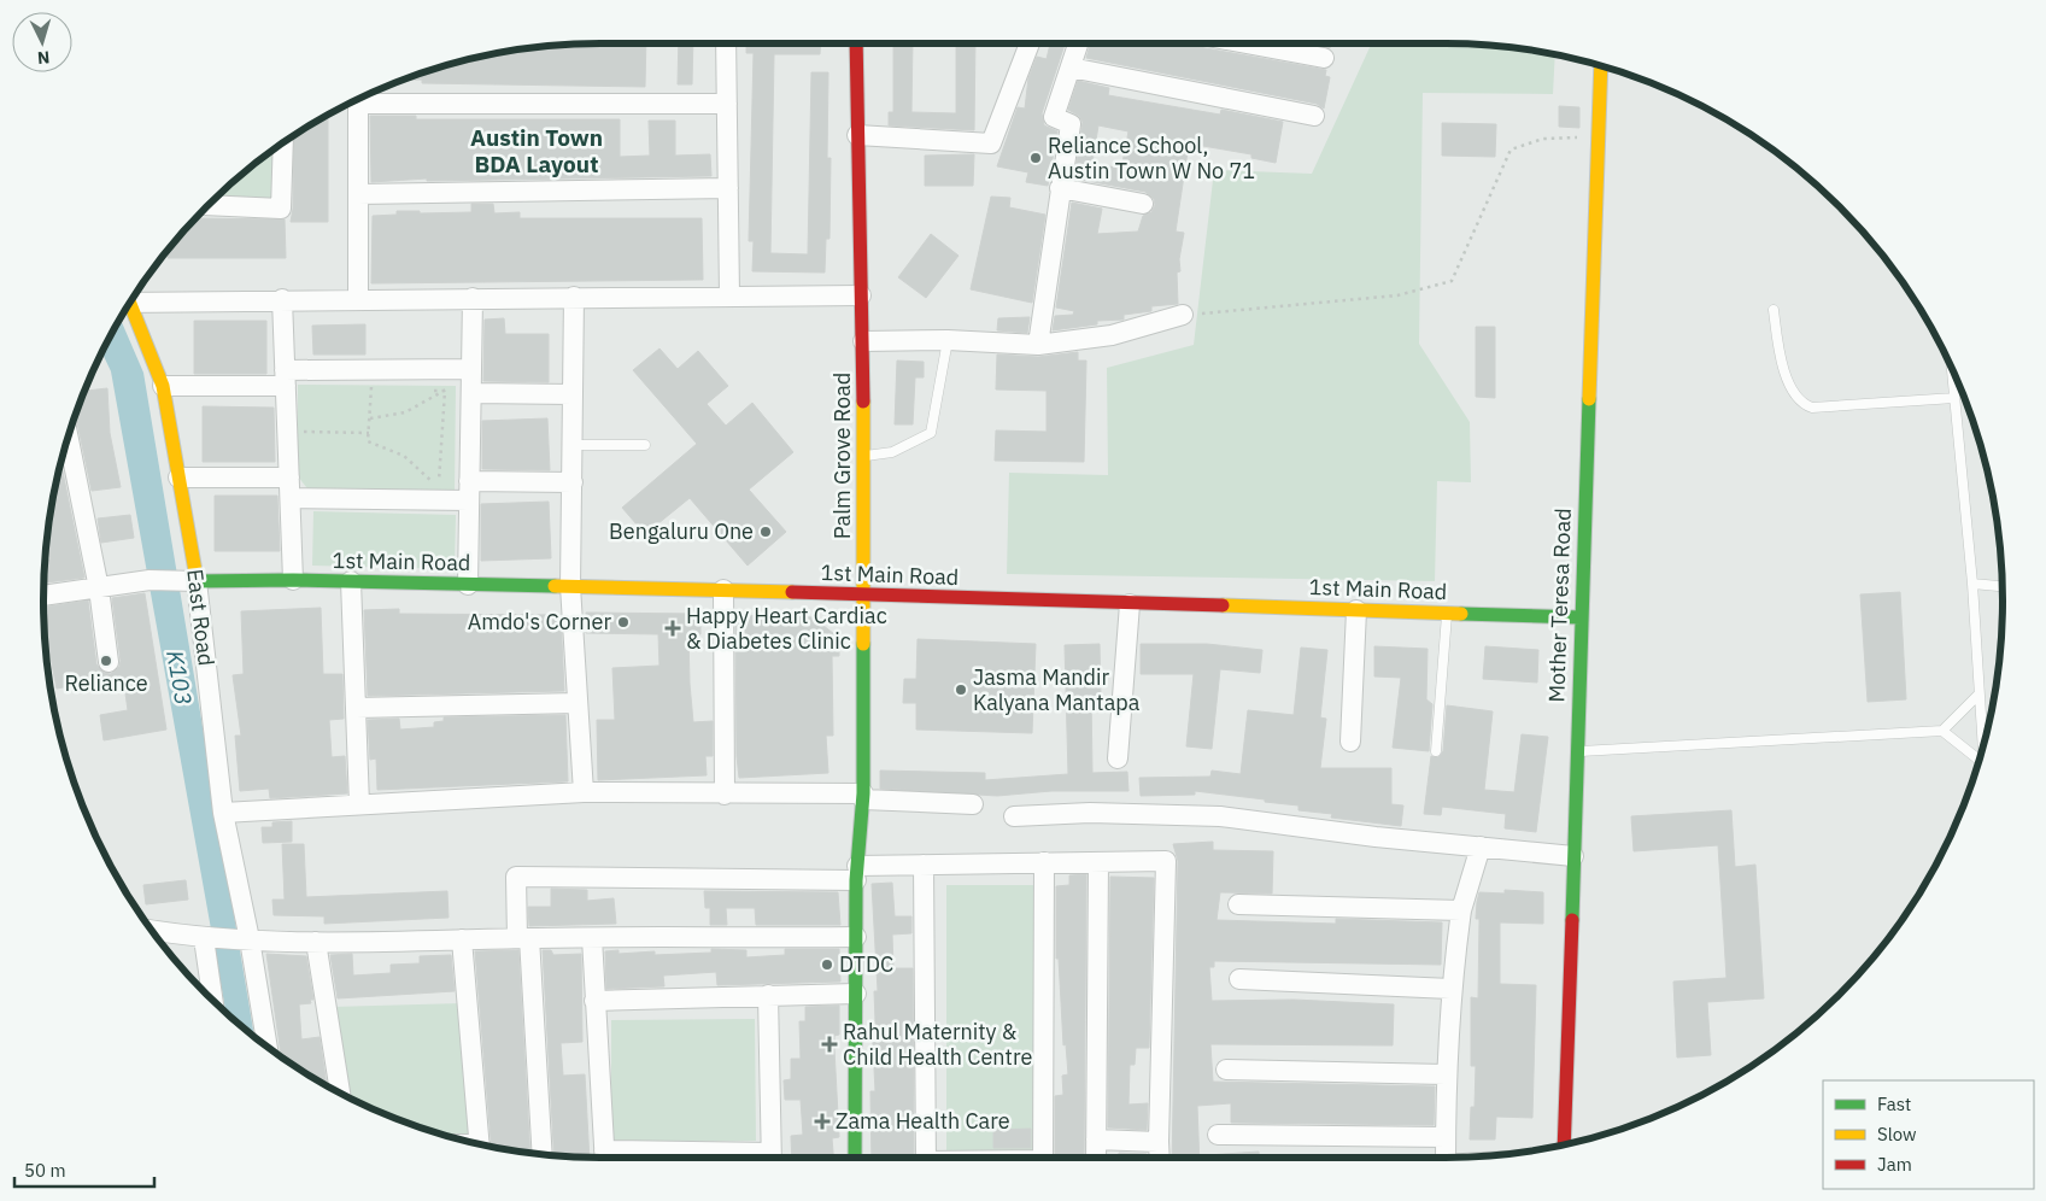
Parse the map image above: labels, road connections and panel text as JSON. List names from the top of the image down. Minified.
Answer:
{"streets":{"street":["Palm Grove Road","1st Main Road","Mother Teresa Road","East Road"]},"crossings":[["Palm Grove Road","1st Main Road"],["1st Main Road","Mother Teresa Road"],["1st Main Road","East Road"]],"districts":["Austin Town BDA Layout"],"water":["K103"],"places":{"other":["Reliance School, Austin Town W No 71","Bengaluru One","Amdo's Corner","Reliance","Jasma Mandir Kalyana Mantapa","DTDC"],"health":["Happy Heart Cardiac & Diabetes Clinic","Rahul Maternity & Child Health Centre","Zama Health Care"]},"legend":["Fast","Slow","Jam"],"scale_bar":"50 m","north":"bottom"}
